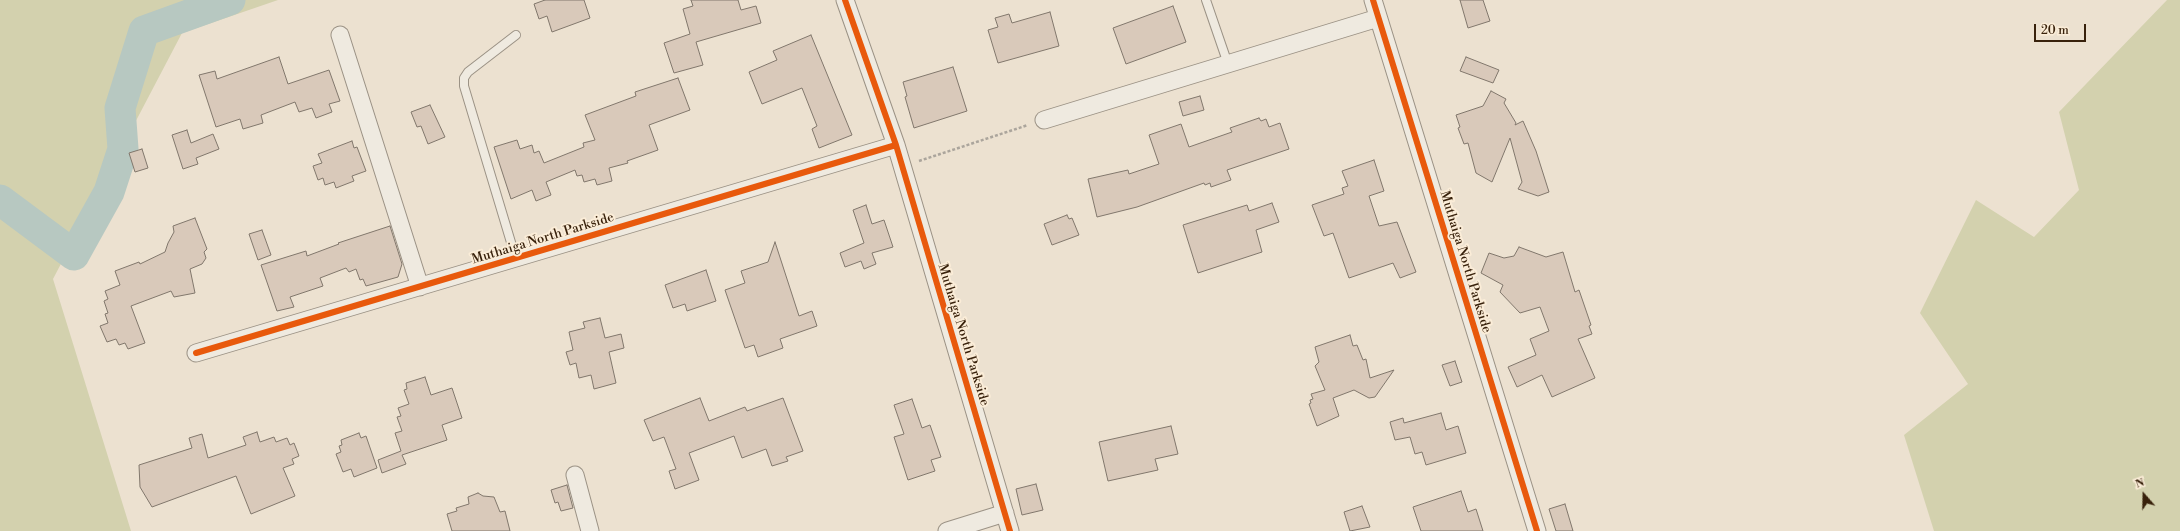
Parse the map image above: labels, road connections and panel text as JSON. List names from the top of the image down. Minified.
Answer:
{"streets":{"street":["Muthaiga North Parkside"]},"scale_bar":"20 m","north":"top"}
